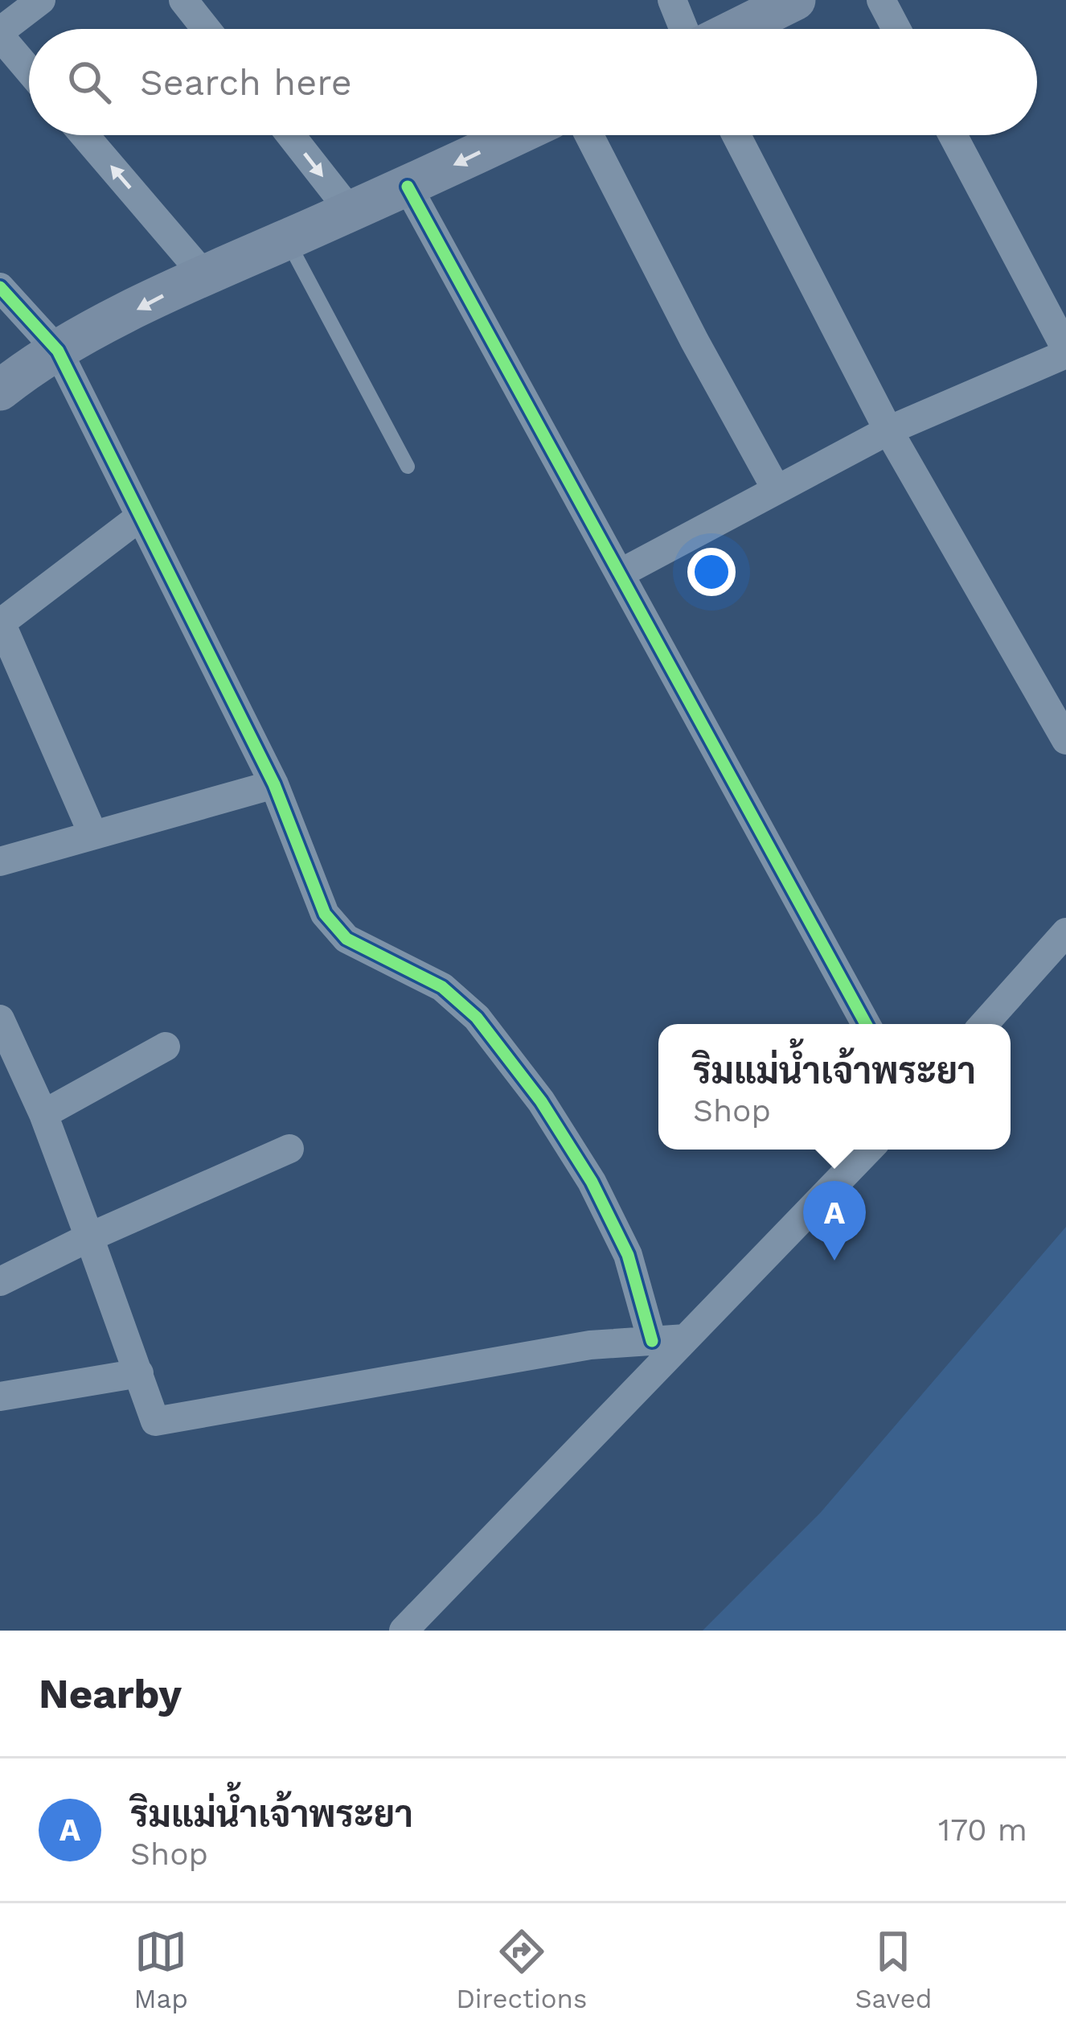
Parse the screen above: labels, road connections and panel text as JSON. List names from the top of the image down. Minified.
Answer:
{"page":{"search":"Search here","popup":["ริมแม่น้ำเจ้าพระยา","Shop"],"pins":"A","heading":"Nearby","list":[{"mark":"A","name":"ริมแม่น้ำเจ้าพระยา","note":"Shop","value":"170 m"}],"nav":["Map","Directions","Saved"]}}
